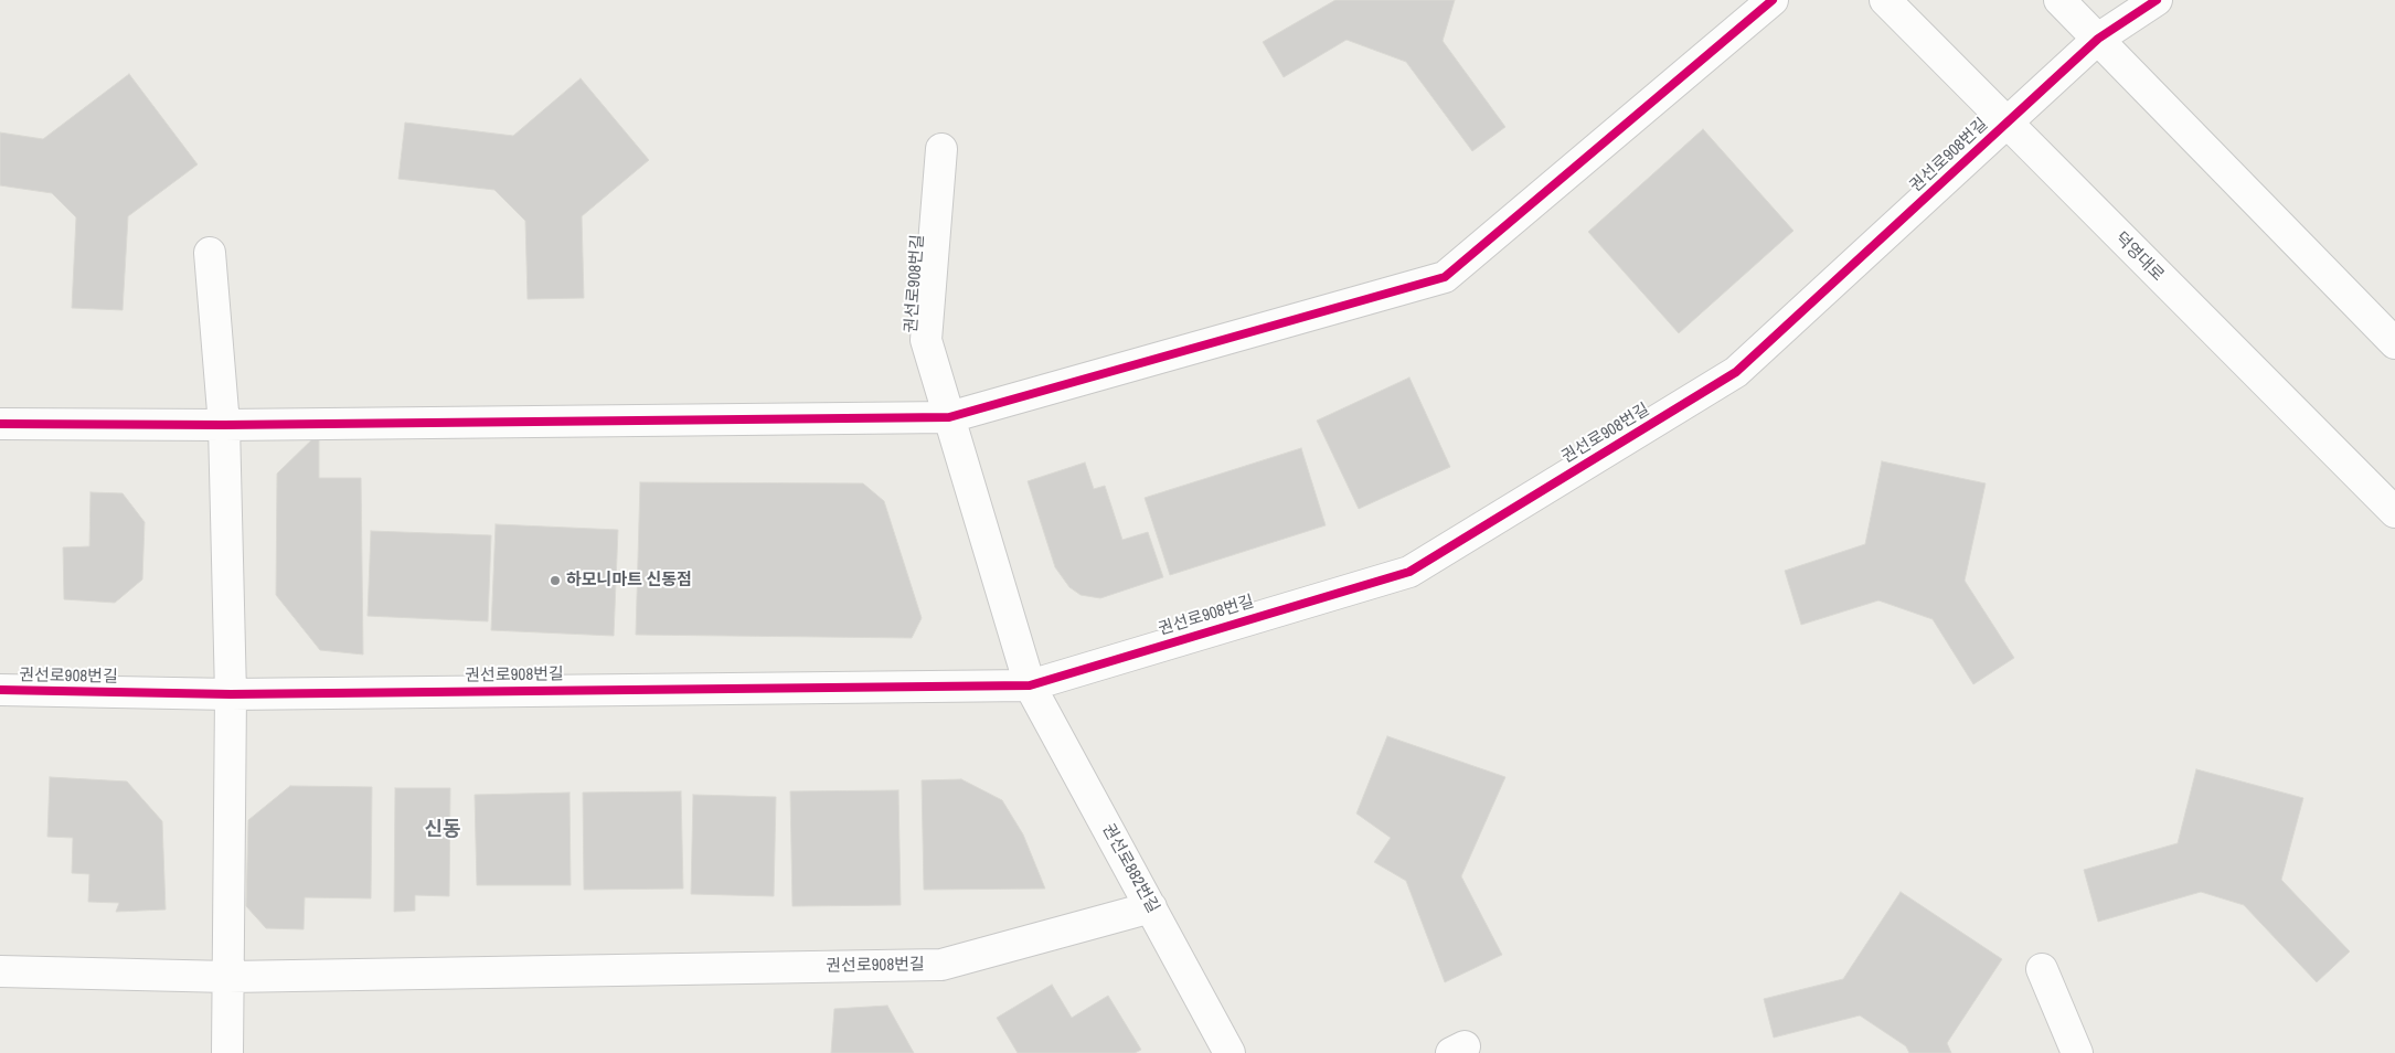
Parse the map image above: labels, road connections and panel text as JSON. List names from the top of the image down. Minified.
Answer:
{"streets":{"street":["권선로908번길","덕영대로","권선로882번길"]},"crossings":[["권선로908번길","덕영대로"],["권선로908번길","권선로882번길"]],"districts":["신동"],"places":["하모니마트 신동점"]}
